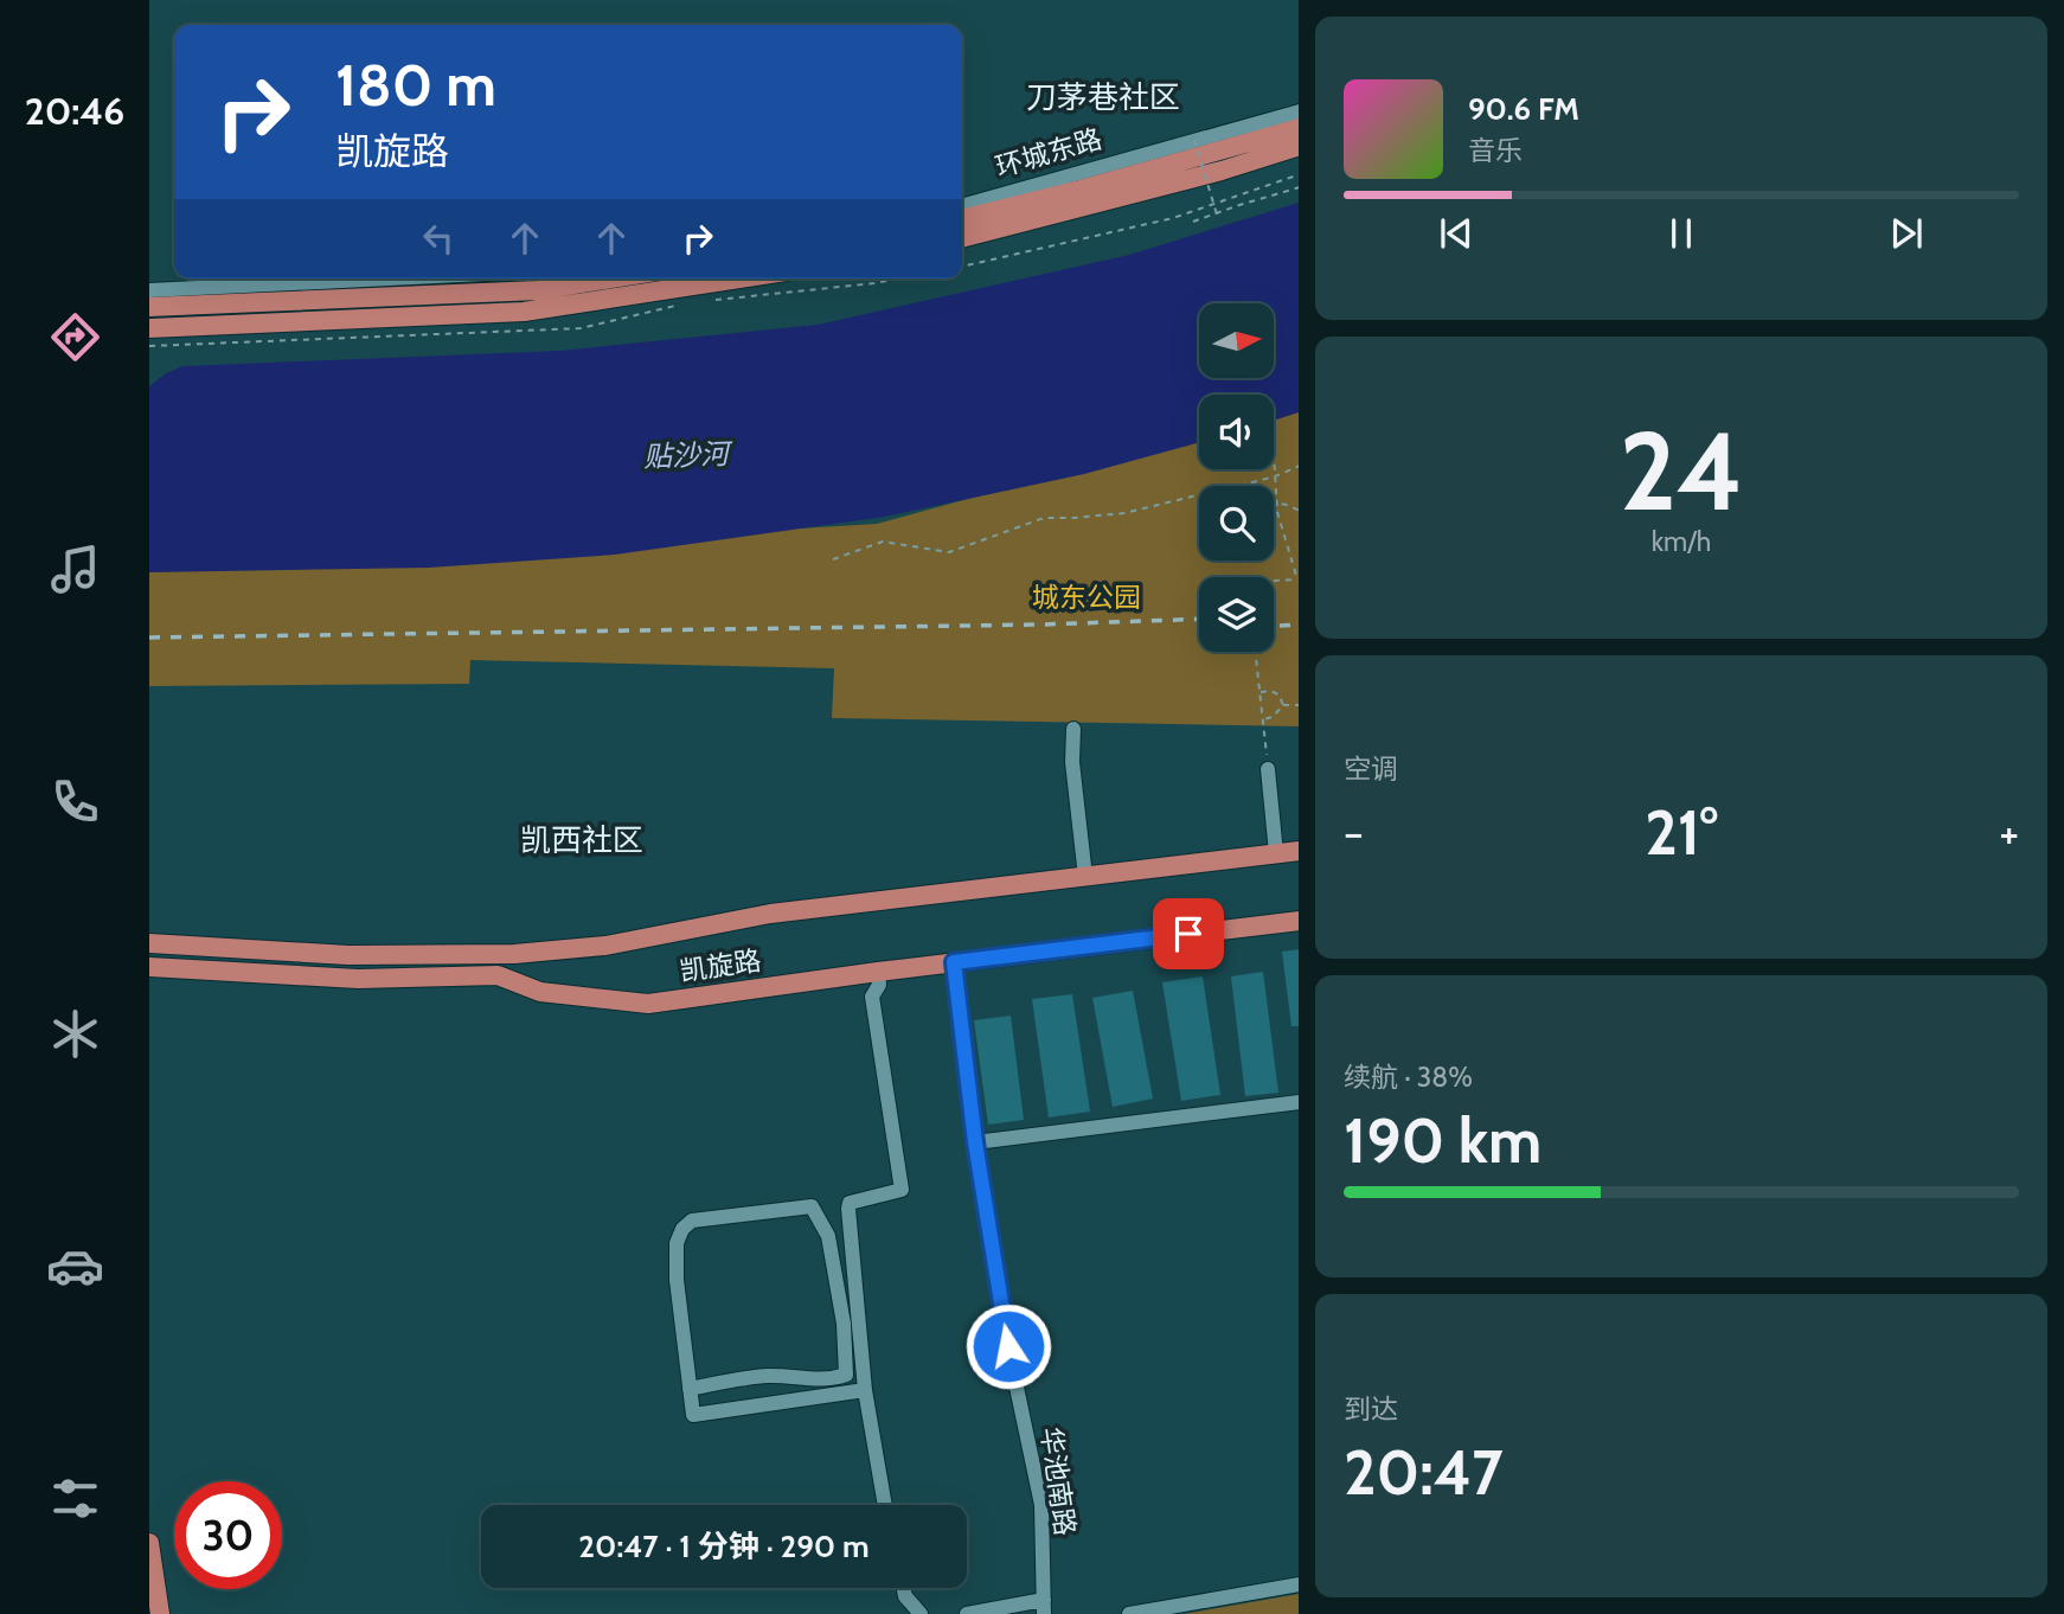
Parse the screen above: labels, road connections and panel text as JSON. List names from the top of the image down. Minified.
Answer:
{"streets":{"main road":["环城东路","凯旋路"],"street":["华池南路"]},"crossings":[["凯旋路","华池南路"]],"districts":["刀茅巷社区","凯西社区"],"water":["贴沙河"],"parks":["城东公园"],"north":"right","page":{"tabs":"20:46","turn":["180 m","凯旋路"],"song":["90.6 FM","音乐"],"tile":[["24","km/h"],"空调",["续航 · 38%","190 km"],["到达","20:47"]],"heat":["−","21°","+"],"limit":"30","trip":"20:47 · 1 分钟 · 290 m"}}
